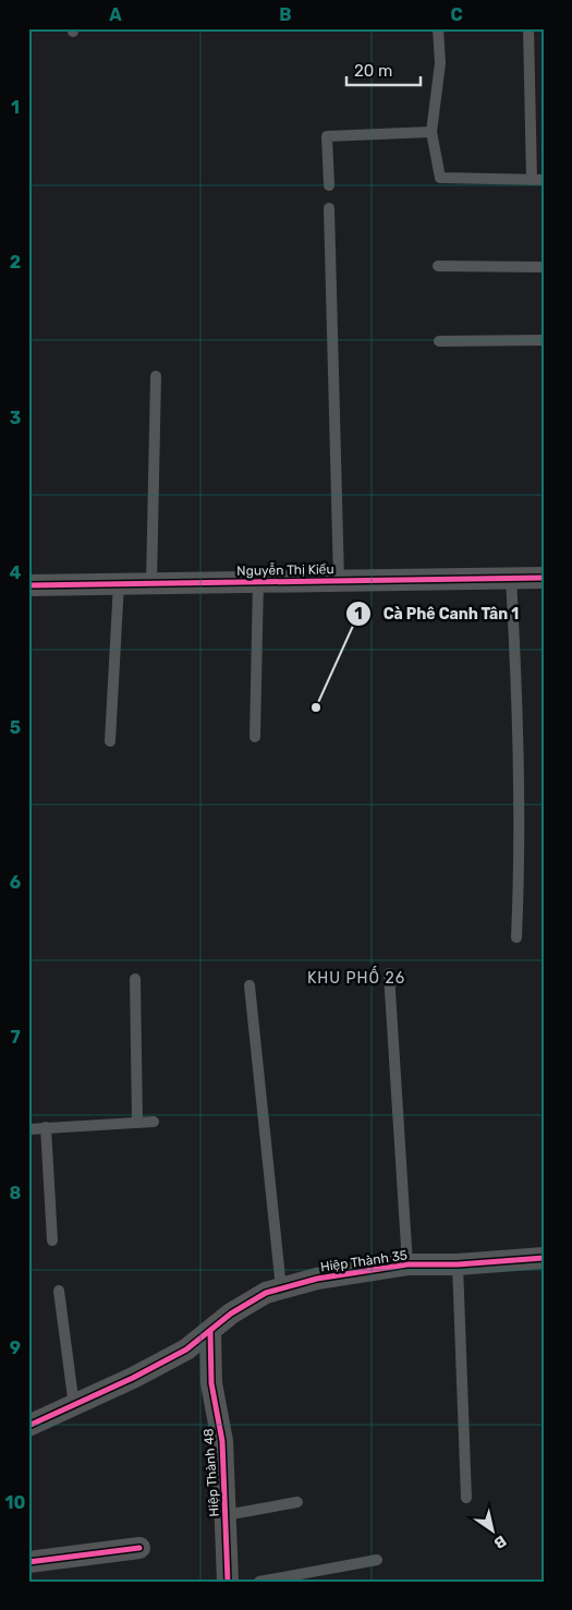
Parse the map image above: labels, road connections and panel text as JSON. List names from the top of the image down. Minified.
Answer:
{"streets":{"street":["Nguyễn Thị Kiểu","Hiệp Thành 35","Hiệp Thành 48"]},"crossings":[["Hiệp Thành 35","Hiệp Thành 48"]],"districts":["KHU PHỐ 26"],"places":["Cà Phê Canh Tân 1"],"scale_bar":"20 m","north":"bottom right","grid":{"columns":["A","B","C"],"rows":["1","2","3","4","5","6","7","8","9","10"]}}
